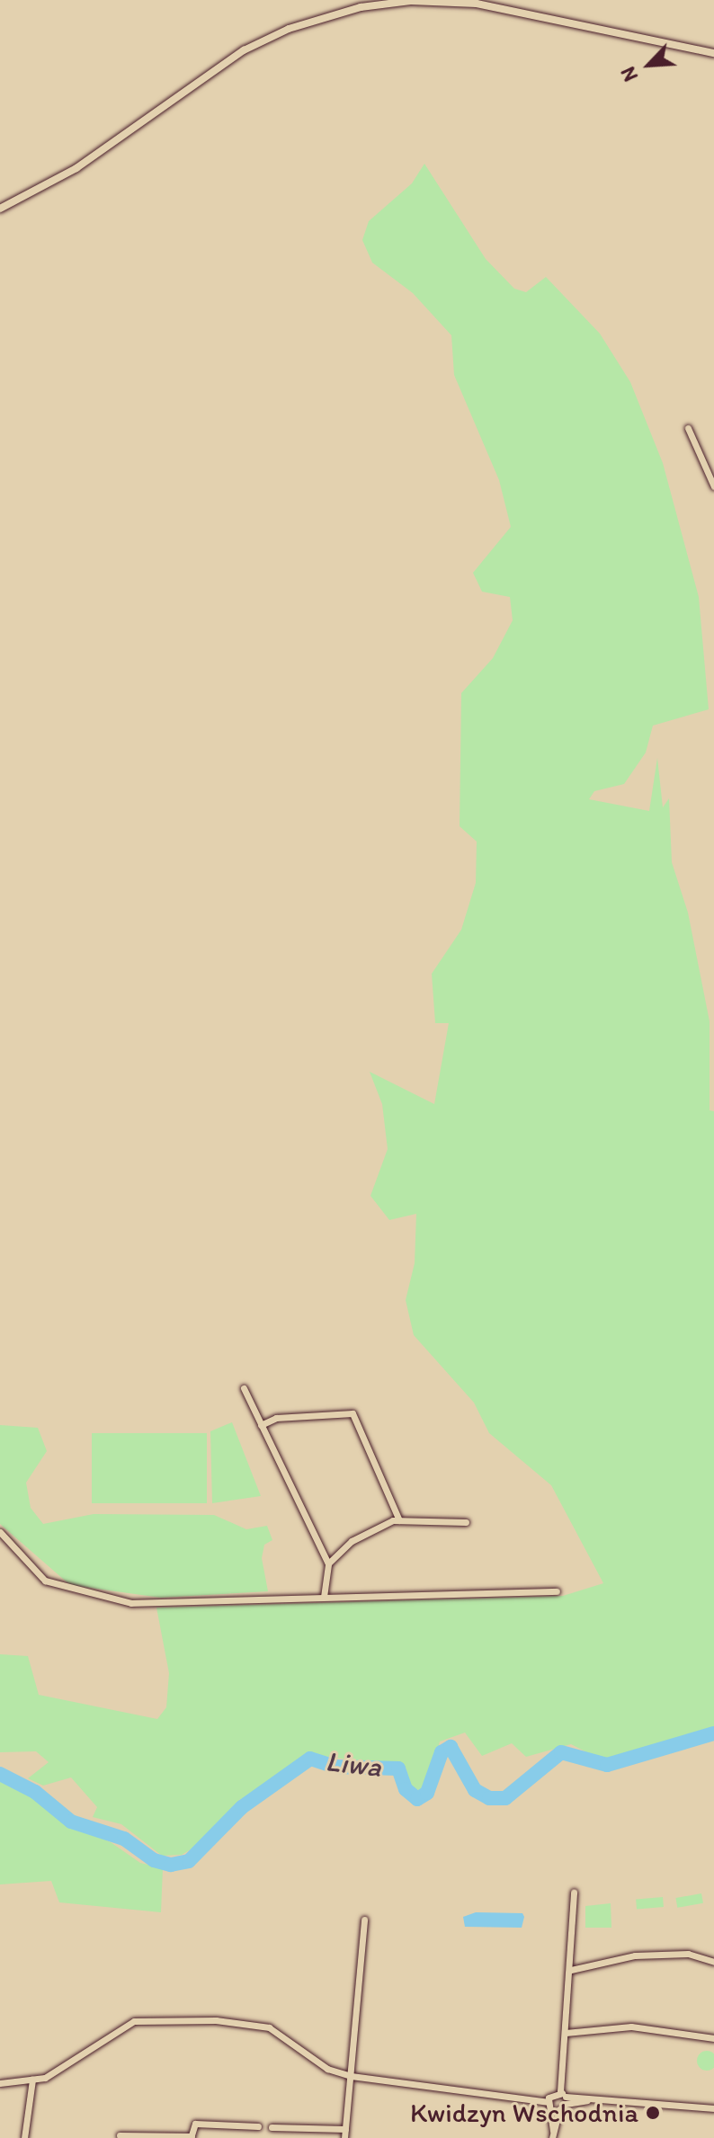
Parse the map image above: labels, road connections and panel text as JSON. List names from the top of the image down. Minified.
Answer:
{"water":["Liwa"],"places":["Kwidzyn Wschodnia"],"north":"bottom left"}
